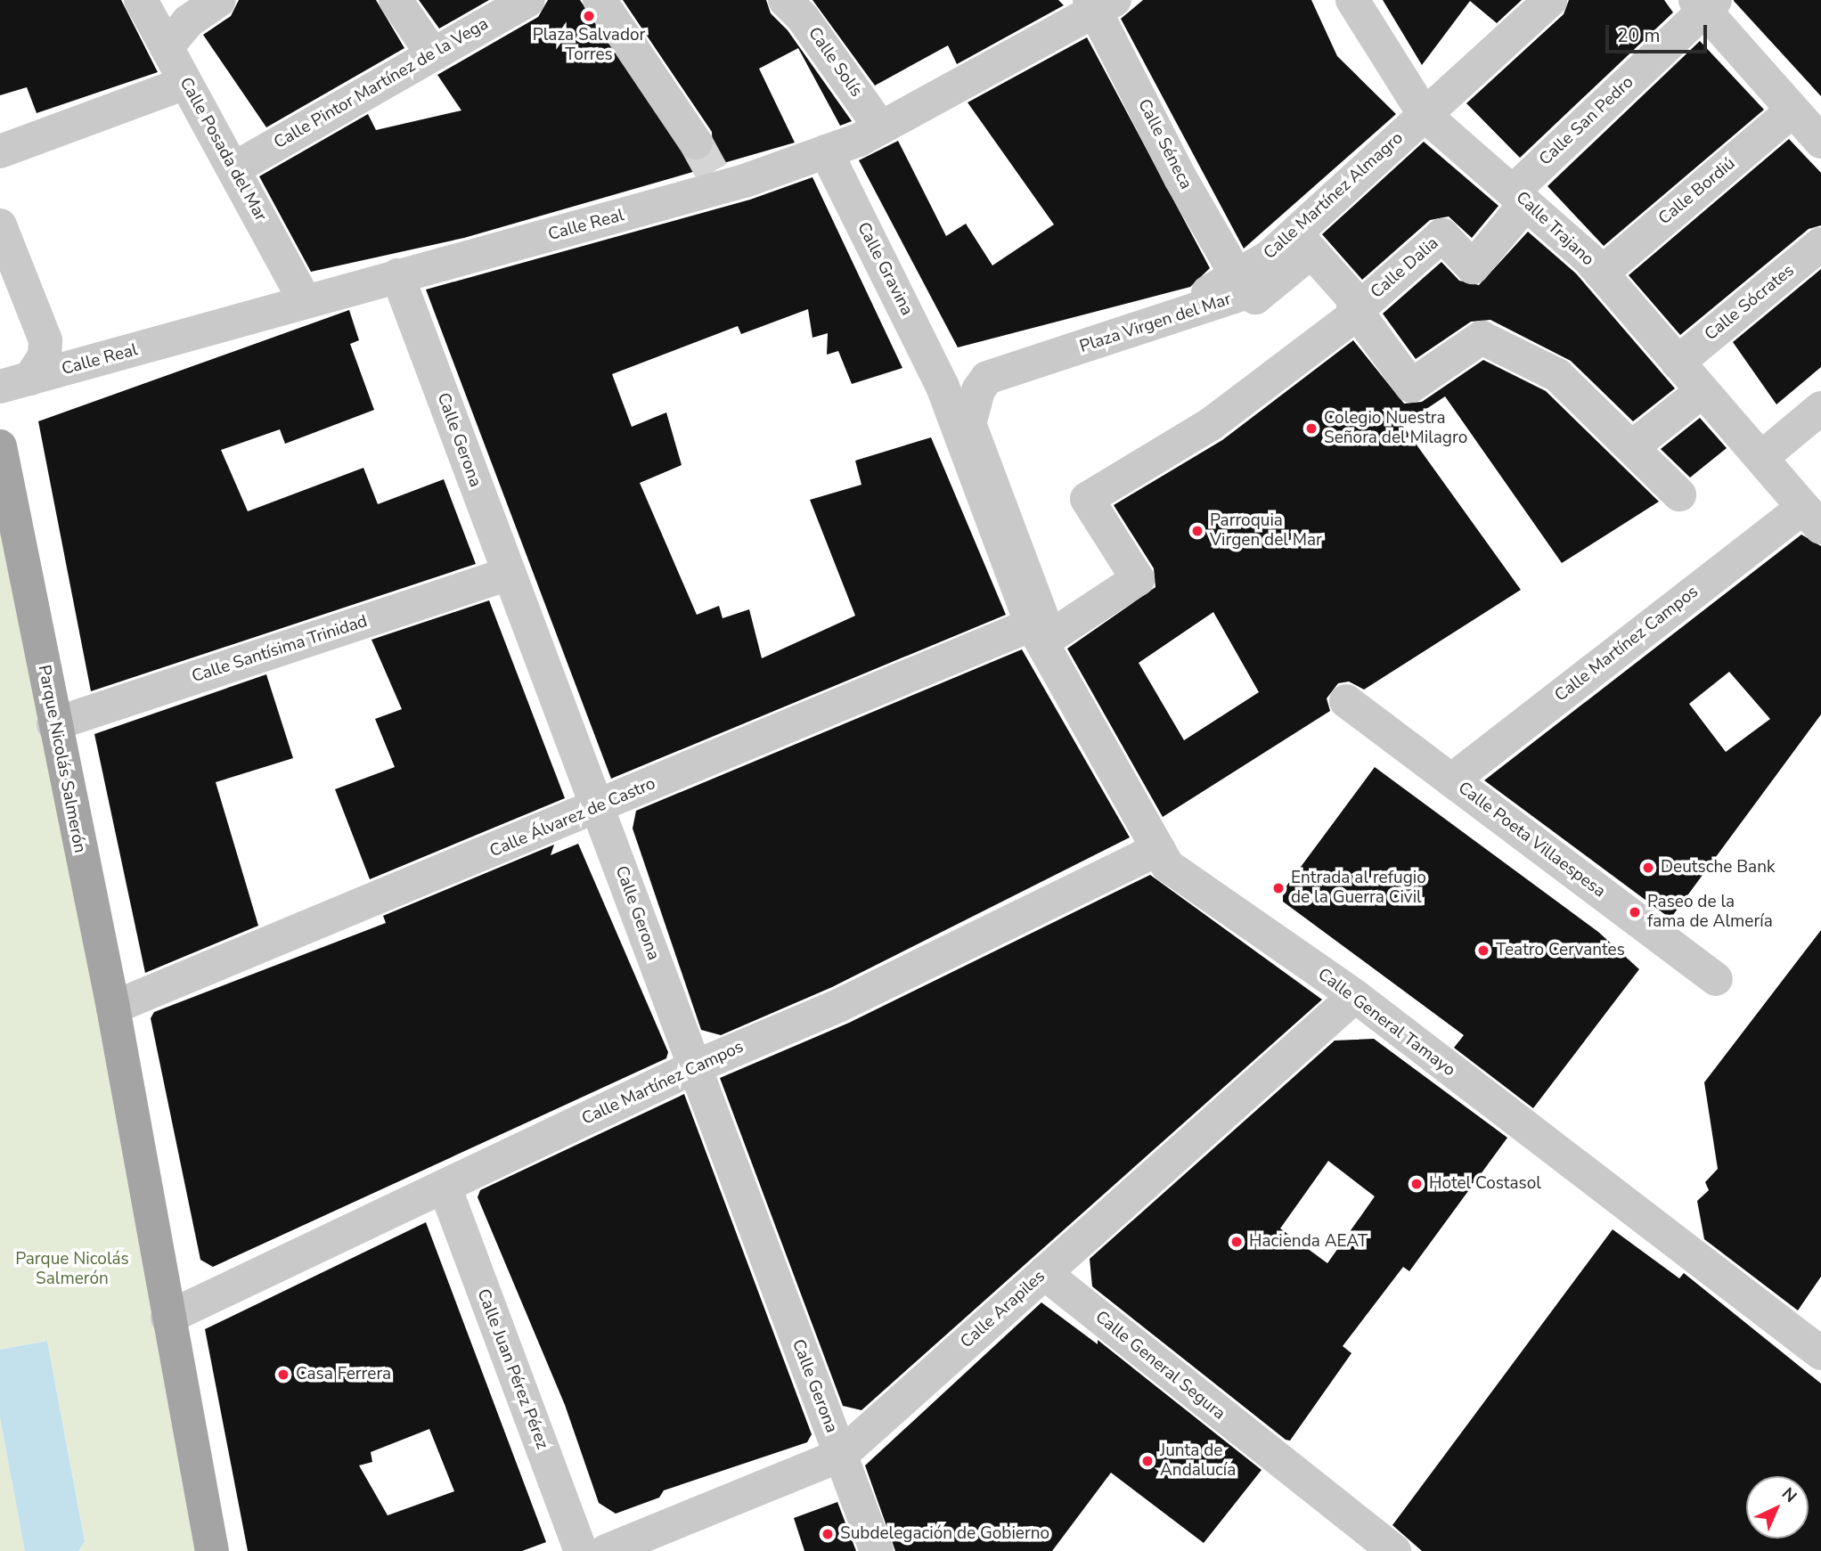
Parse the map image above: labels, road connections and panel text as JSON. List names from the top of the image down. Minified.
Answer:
{"streets":{"main road":["Parque Nicolás Salmerón"],"street":["Calle Solís","Calle Pintor Martínez de la Vega","Calle San Pedro","Calle Séneca","Calle Posada del Mar","Calle Bordiú","Calle Martínez Almagro","Calle Real","Calle Trajano","Calle Dalia","Calle Gravina","Calle Sócrates","Plaza Virgen del Mar","Calle Gerona","Calle Martínez Campos","Calle Santísima Trinidad","Calle Álvarez de Castro","Calle Poeta Villaespesa","Calle General Tamayo","Calle Arapiles","Calle General Segura","Calle Juan Pérez Pérez"]},"crossings":[["Calle Solís","Calle Real"],["Calle Pintor Martínez de la Vega","Calle Posada del Mar"],["Calle San Pedro","Calle Trajano"],["Calle San Pedro","Calle Dalia"],["Calle Séneca","Calle Martínez Almagro"],["Calle Séneca","Calle Real"],["Calle Posada del Mar","Calle Real"],["Calle Bordiú","Calle Trajano"],["Calle Martínez Almagro","Calle Trajano"],["Calle Martínez Almagro","Calle Gravina"],["Calle Real","Calle Gravina"],["Calle Real","Calle Gerona"],["Calle Trajano","Calle Dalia"],["Calle Trajano","Calle Sócrates"],["Calle Trajano","Calle Martínez Campos"],["Calle Dalia","Plaza Virgen del Mar"],["Calle Gerona","Calle Martínez Campos"],["Calle Gerona","Calle Santísima Trinidad"],["Calle Gerona","Calle Álvarez de Castro"],["Calle Gerona","Calle Arapiles"],["Calle Martínez Campos","Parque Nicolás Salmerón"],["Calle Martínez Campos","Calle Poeta Villaespesa"],["Calle Martínez Campos","Calle General Tamayo"],["Calle Martínez Campos","Calle Juan Pérez Pérez"],["Calle Santísima Trinidad","Parque Nicolás Salmerón"],["Parque Nicolás Salmerón","Calle Álvarez de Castro"],["Calle Álvarez de Castro","Calle General Tamayo"],["Calle General Tamayo","Calle Arapiles"],["Calle Arapiles","Calle General Segura"]],"parks":["Parque Nicolás Salmerón"],"places":["Plaza Salvador Torres","Colegio Nuestra Señora del Milagro","Parroquia Virgen del Mar","Deutsche Bank","Entrada al refugio de la Guerra Civil","Paseo de la fama de Almería","Teatro Cervantes","Hotel Costasol","Hacienda AEAT","Casa Ferrera","Junta de Andalucía","Subdelegación de Gobierno"],"scale_bar":"20 m","north":"top right"}
